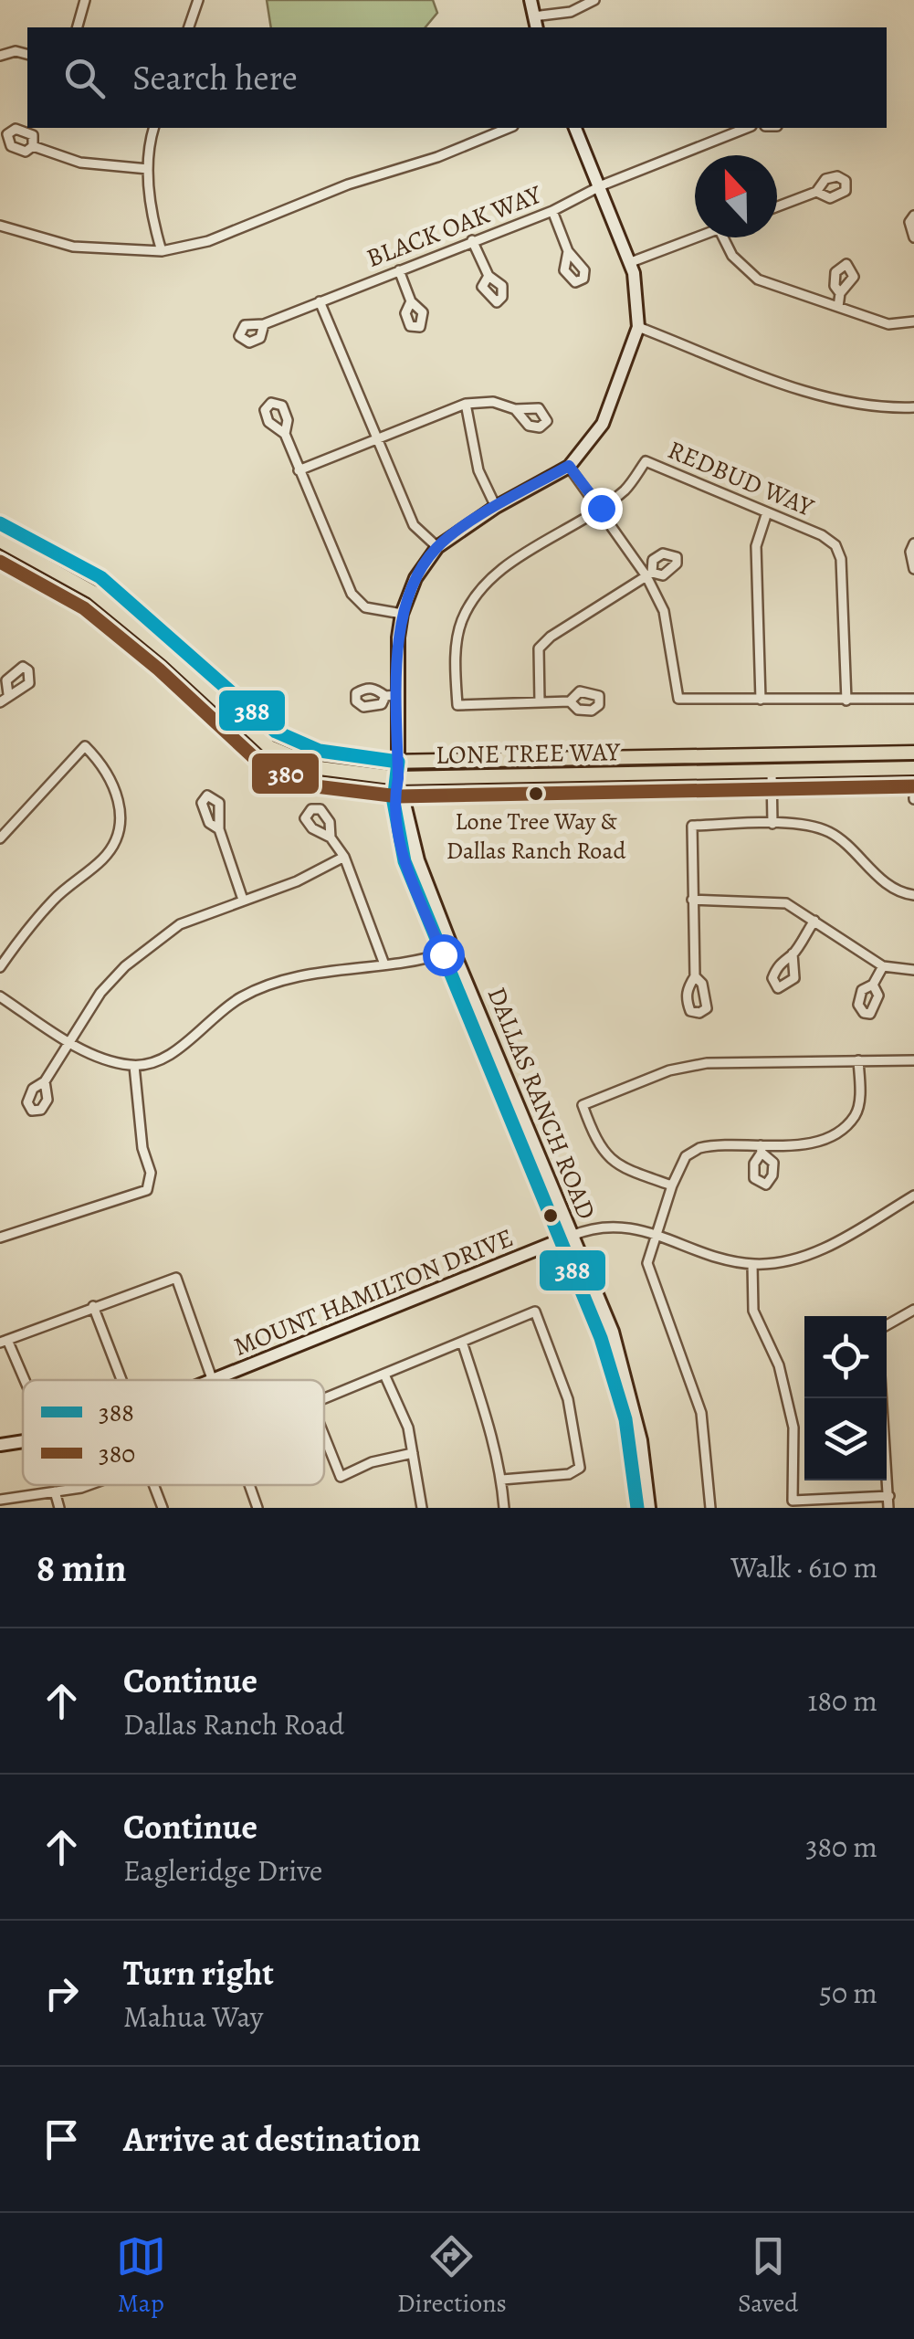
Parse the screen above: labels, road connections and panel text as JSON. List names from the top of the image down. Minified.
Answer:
{"streets":{"main road":["LONE TREE WAY"],"street":["BLACK OAK WAY","REDBUD WAY","DALLAS RANCH ROAD","MOUNT HAMILTON DRIVE"]},"crossings":[["LONE TREE WAY","DALLAS RANCH ROAD"],["DALLAS RANCH ROAD","MOUNT HAMILTON DRIVE"]],"places":["Lone Tree Way & Dallas Ranch Road"],"lines":["transit line 388","transit line 380"],"legend":["388","380"],"north":"top","page":{"search":"Search here","heading":["8 min","Walk · 610 m"],"list":[["Continue","Dallas Ranch Road","180 m"],["Continue","Eagleridge Drive","380 m"],["Turn right","Mahua Way","50 m"],"Arrive at destination"],"nav":["Map","Directions","Saved"]}}
